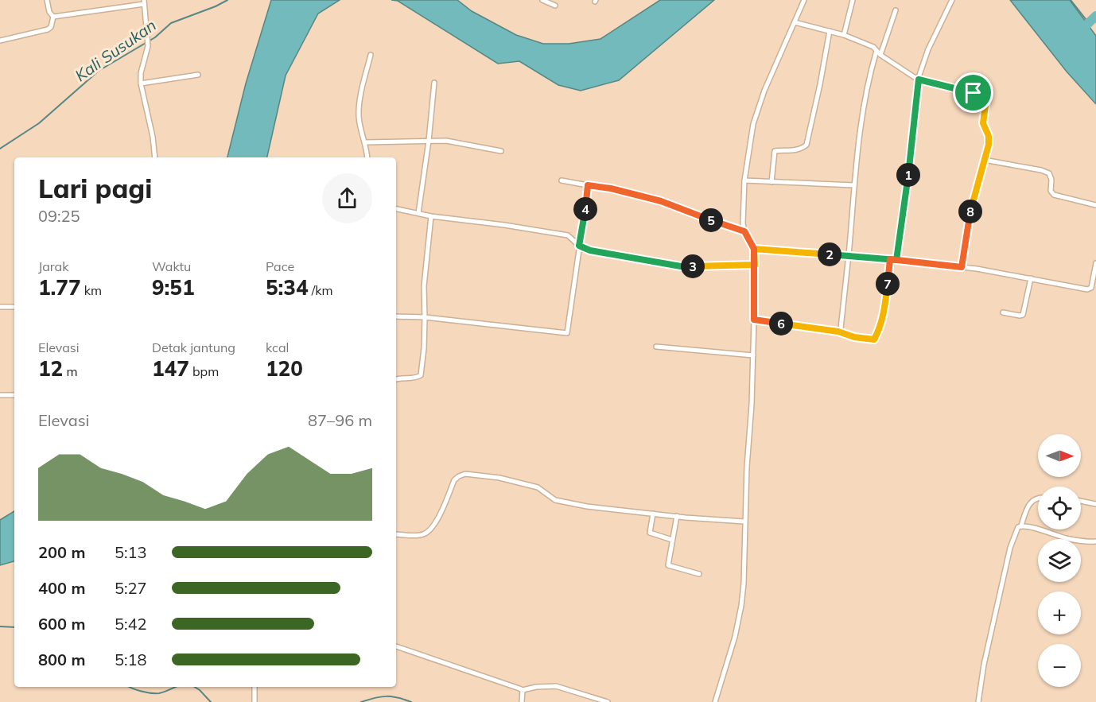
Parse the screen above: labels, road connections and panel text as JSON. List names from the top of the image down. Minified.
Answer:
{"water":["Kali Susukan"],"north":"right","page":{"heading":["Lari pagi","09:25"],"pins":["1","4","8","5","2","3","7","6"],"stats":[["Jarak","1.77 km"],["Waktu","9:51"],["Pace","5:34 /km"],["Elevasi","12 m"],["Detak jantung","147 bpm"],["kcal","120"]],"chart":["Elevasi","87–96 m"],"map_buttons":["+","−"],"list":[{"name":"200 m","note":"5:13"},{"name":"400 m","note":"5:27"},{"name":"600 m","note":"5:42"},{"name":"800 m","note":"5:18"}]}}
